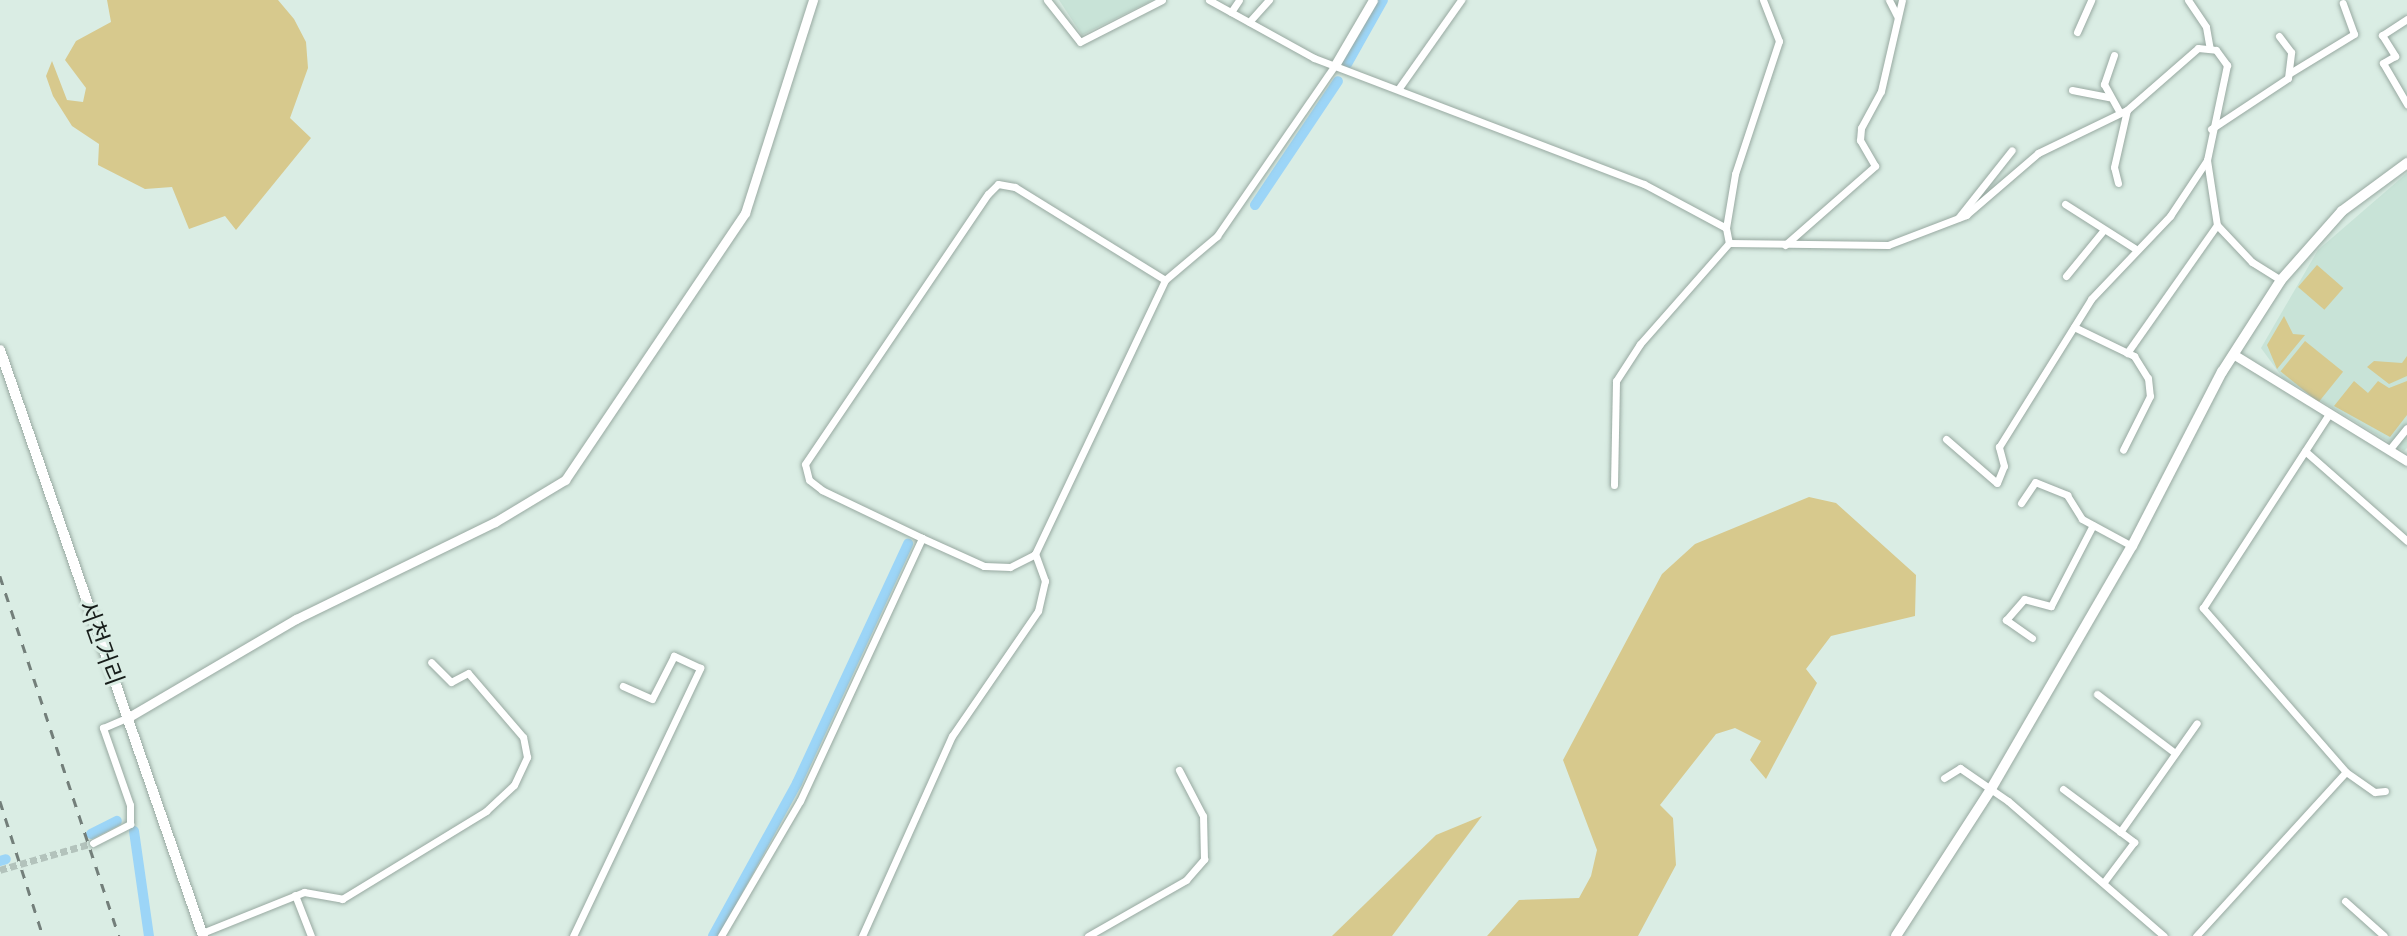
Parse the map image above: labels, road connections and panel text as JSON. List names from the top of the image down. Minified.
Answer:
{"streets":{"main road":["서천거리"]}}
